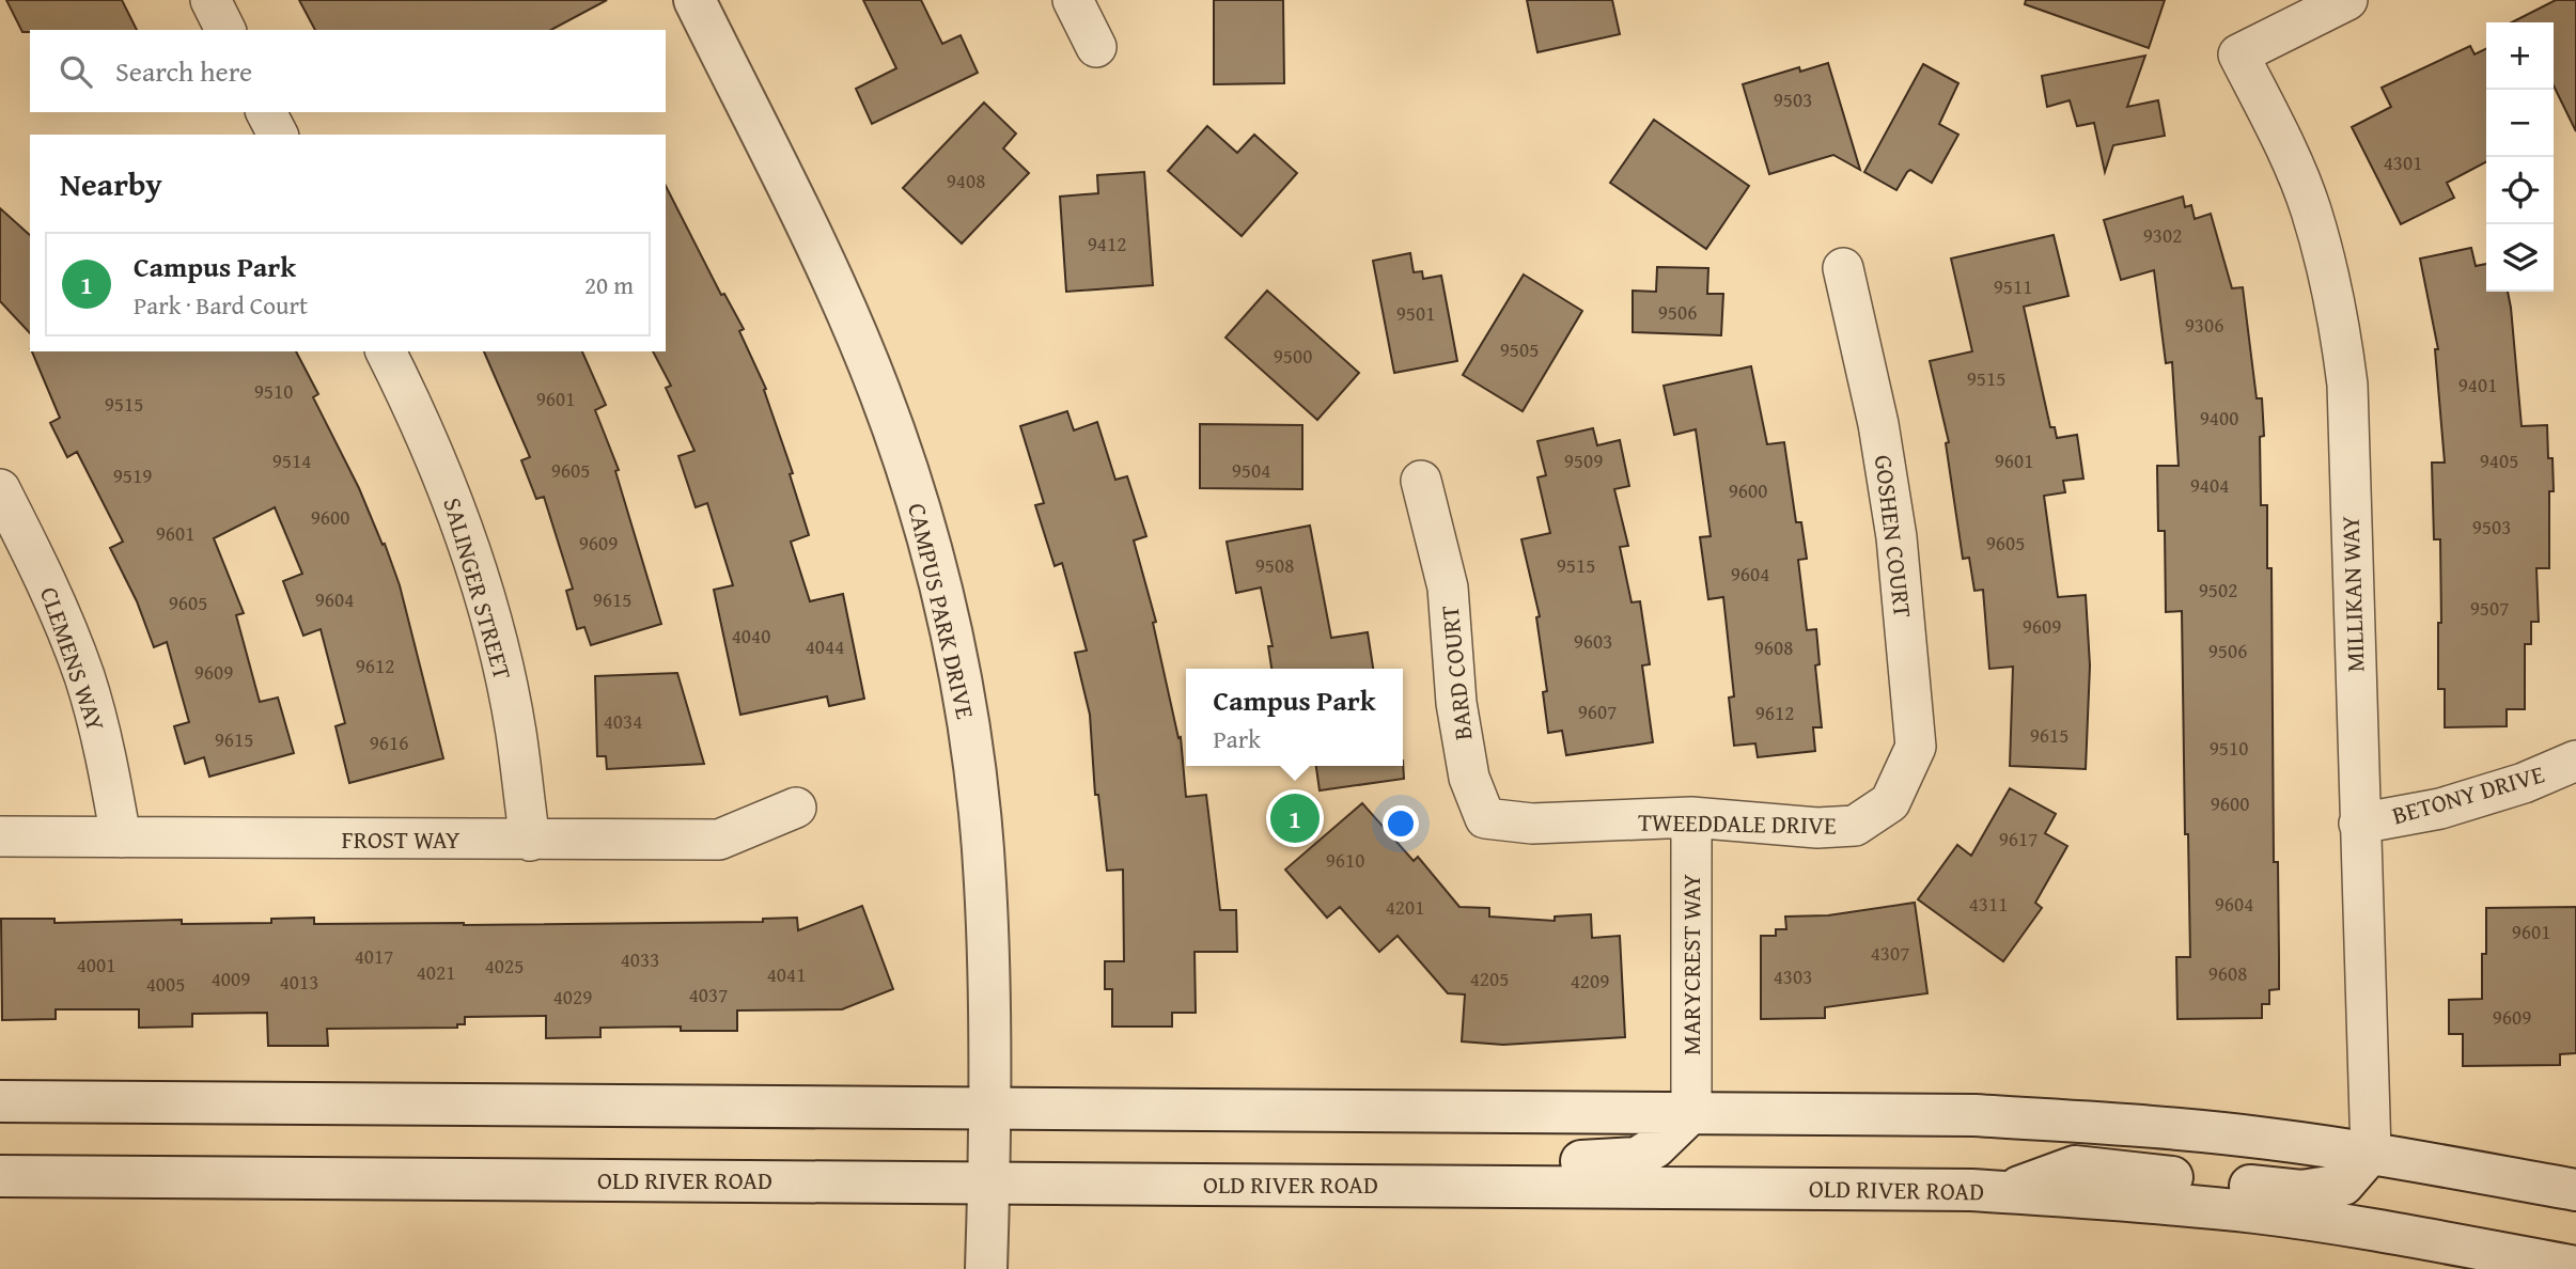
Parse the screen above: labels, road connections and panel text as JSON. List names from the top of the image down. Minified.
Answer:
{"streets":{"main road":["CAMPUS PARK DRIVE","OLD RIVER ROAD"],"street":["GOSHEN COURT","SALINGER STREET","MILLIKAN WAY","CLEMENS WAY","BARD COURT","BETONY DRIVE","TWEEDDALE DRIVE","FROST WAY","MARYCREST WAY"]},"crossings":[["GOSHEN COURT","TWEEDDALE DRIVE"],["SALINGER STREET","FROST WAY"],["MILLIKAN WAY","BETONY DRIVE"],["CAMPUS PARK DRIVE","OLD RIVER ROAD"],["CLEMENS WAY","FROST WAY"],["BARD COURT","TWEEDDALE DRIVE"],["TWEEDDALE DRIVE","MARYCREST WAY"]],"house_numbers":["9503","4301","9408","9302","9412","9511","9506","9501","9306","9505","9500","9515","9401","9510","9601","9515","9400","9514","9509","9601","9405","9605","9504","9519","9404","9600","9600","9503","9601","9609","9605","9508","9515","9604","9502","9604","9615","9605","9507","9609","4040","9603","4044","9608","9506","9612","9609","9607","9612","4034","9615","9615","9616","9510","9600","9617","9610","4311","9604","4201","9601","4307","4017","4033","4001","4025","4021","9608","4041","4303","4009","4205","4209","4013","4005","4037","4029","9609"],"page":{"map_buttons":["+","−"],"search":"Search here","heading":"Nearby","list":[{"mark":"1","name":"Campus Park","note":"Park · Bard Court","value":"20 m"}],"popup":["Campus Park","Park"],"pins":"1"}}
